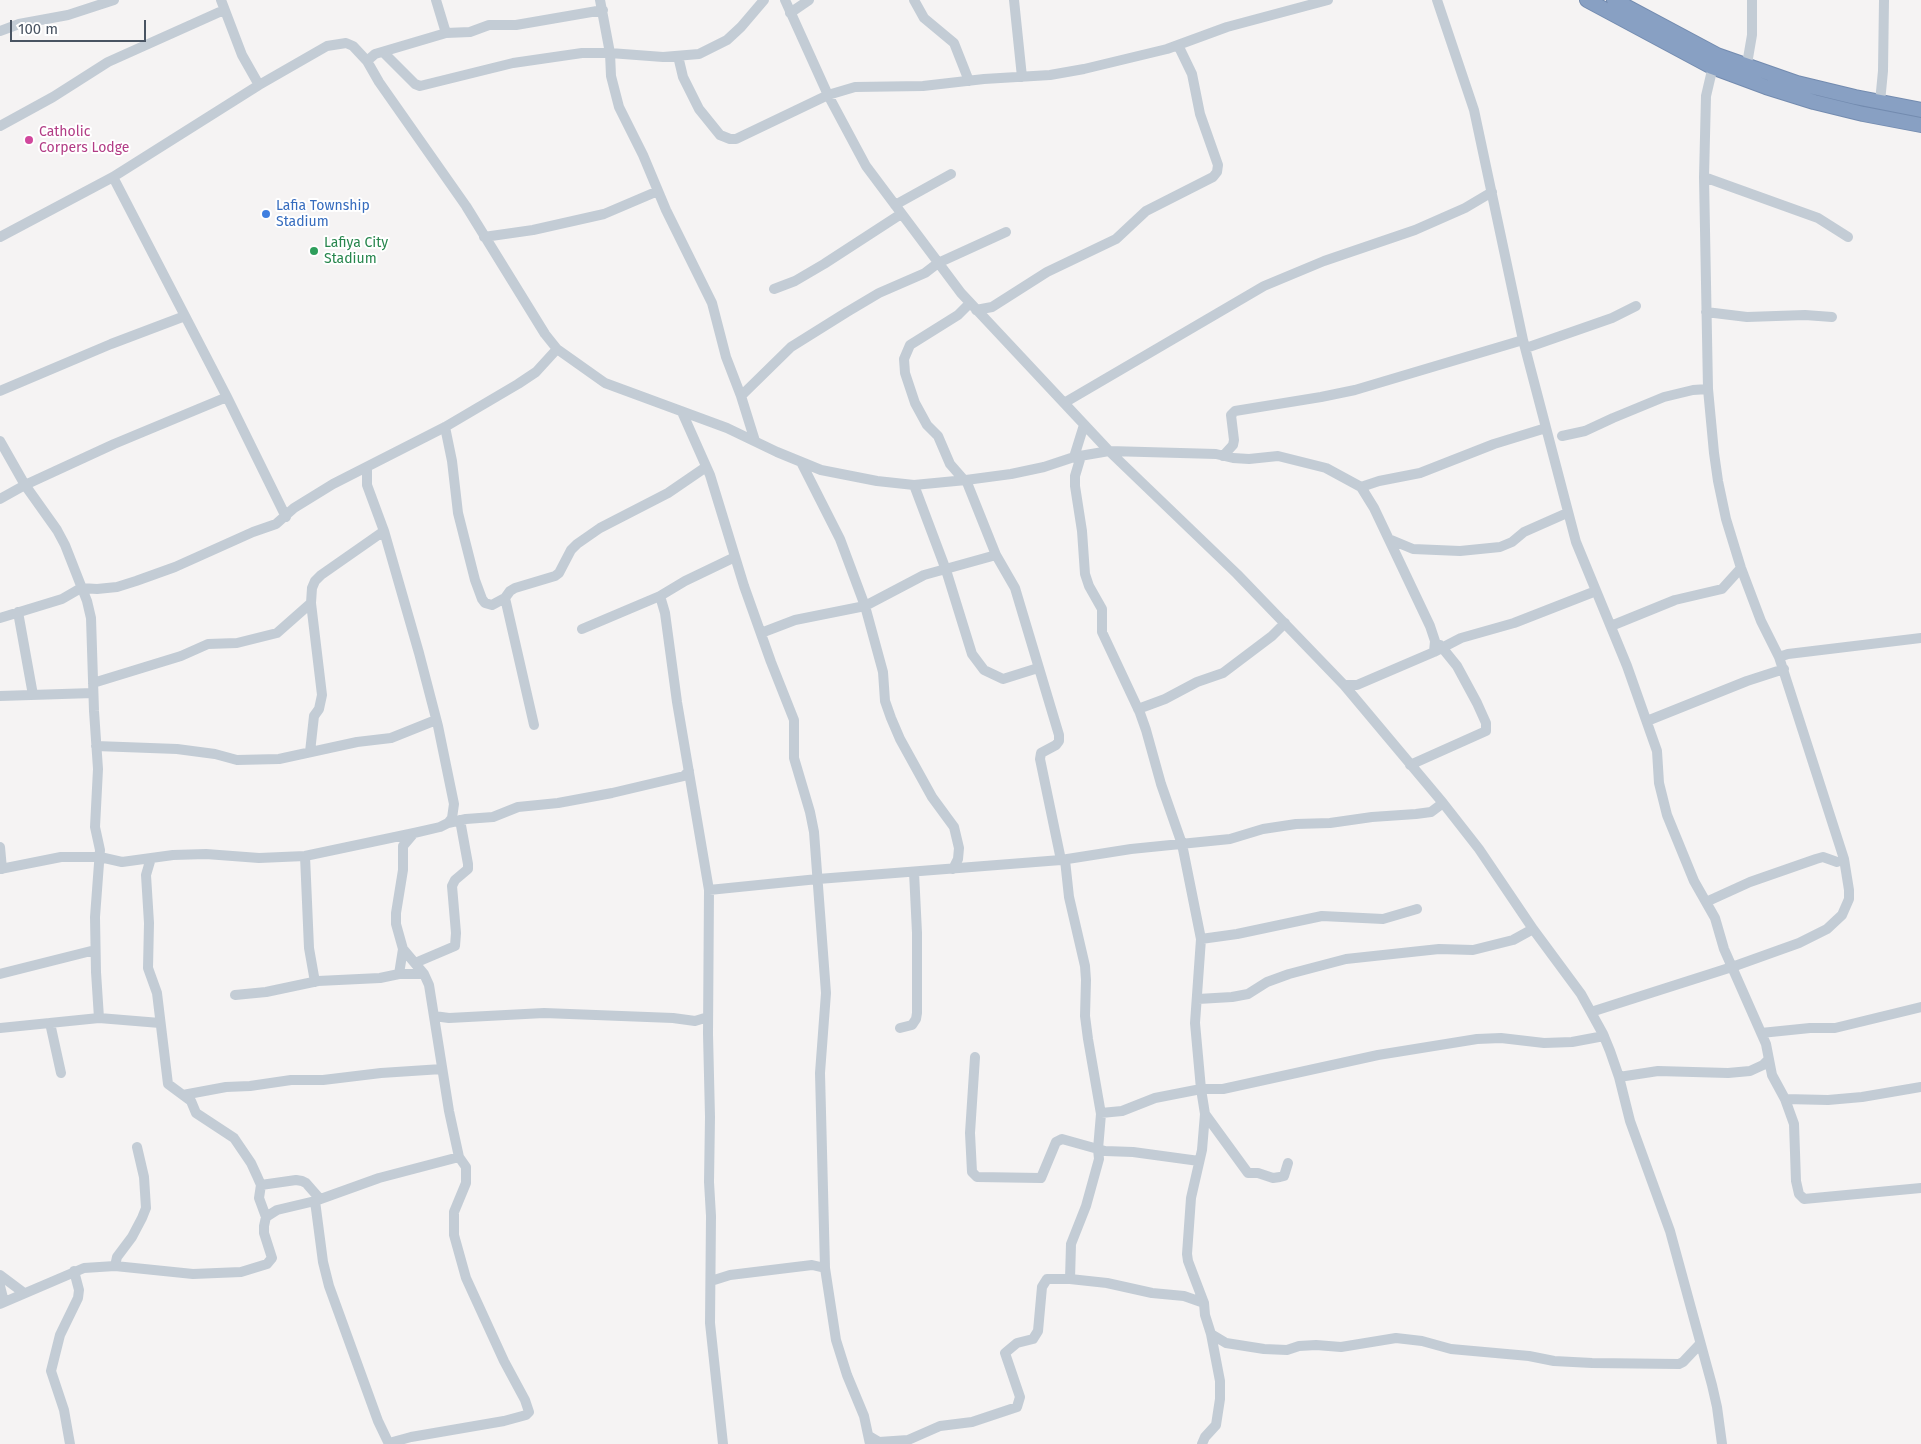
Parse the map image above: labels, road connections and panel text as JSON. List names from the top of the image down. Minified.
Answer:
{"places":["Catholic Corpers Lodge","Lafia Township Stadium","Lafiya City Stadium"],"scale_bar":"100 m"}
